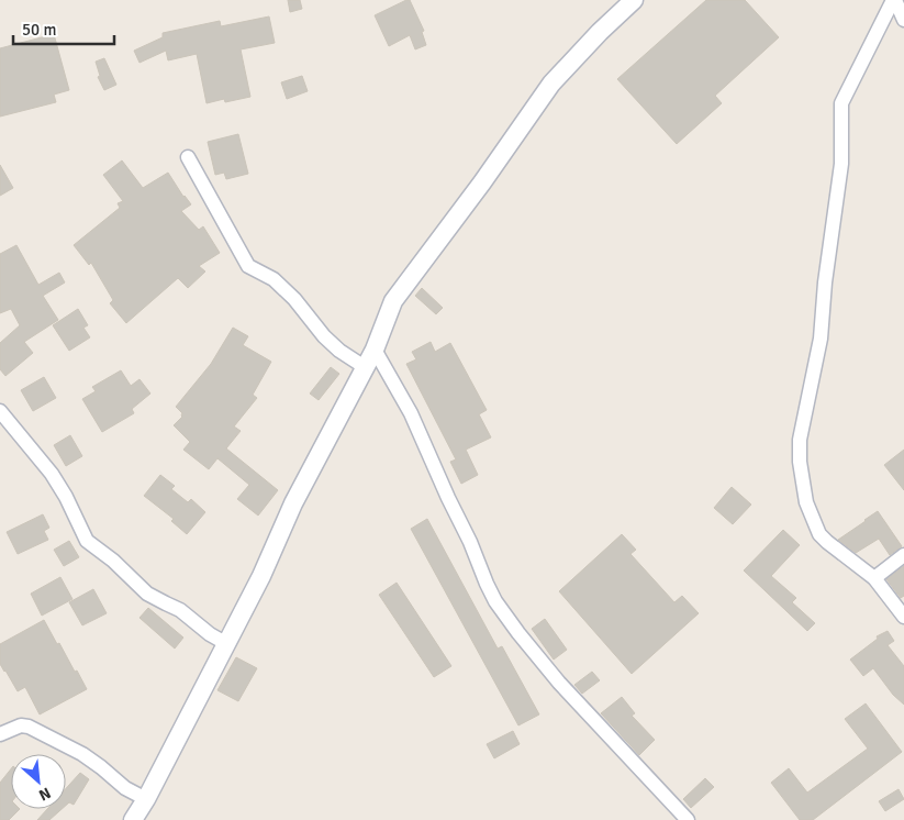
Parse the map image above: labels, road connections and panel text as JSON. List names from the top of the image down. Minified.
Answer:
{"scale_bar":"50 m","north":"bottom right"}
